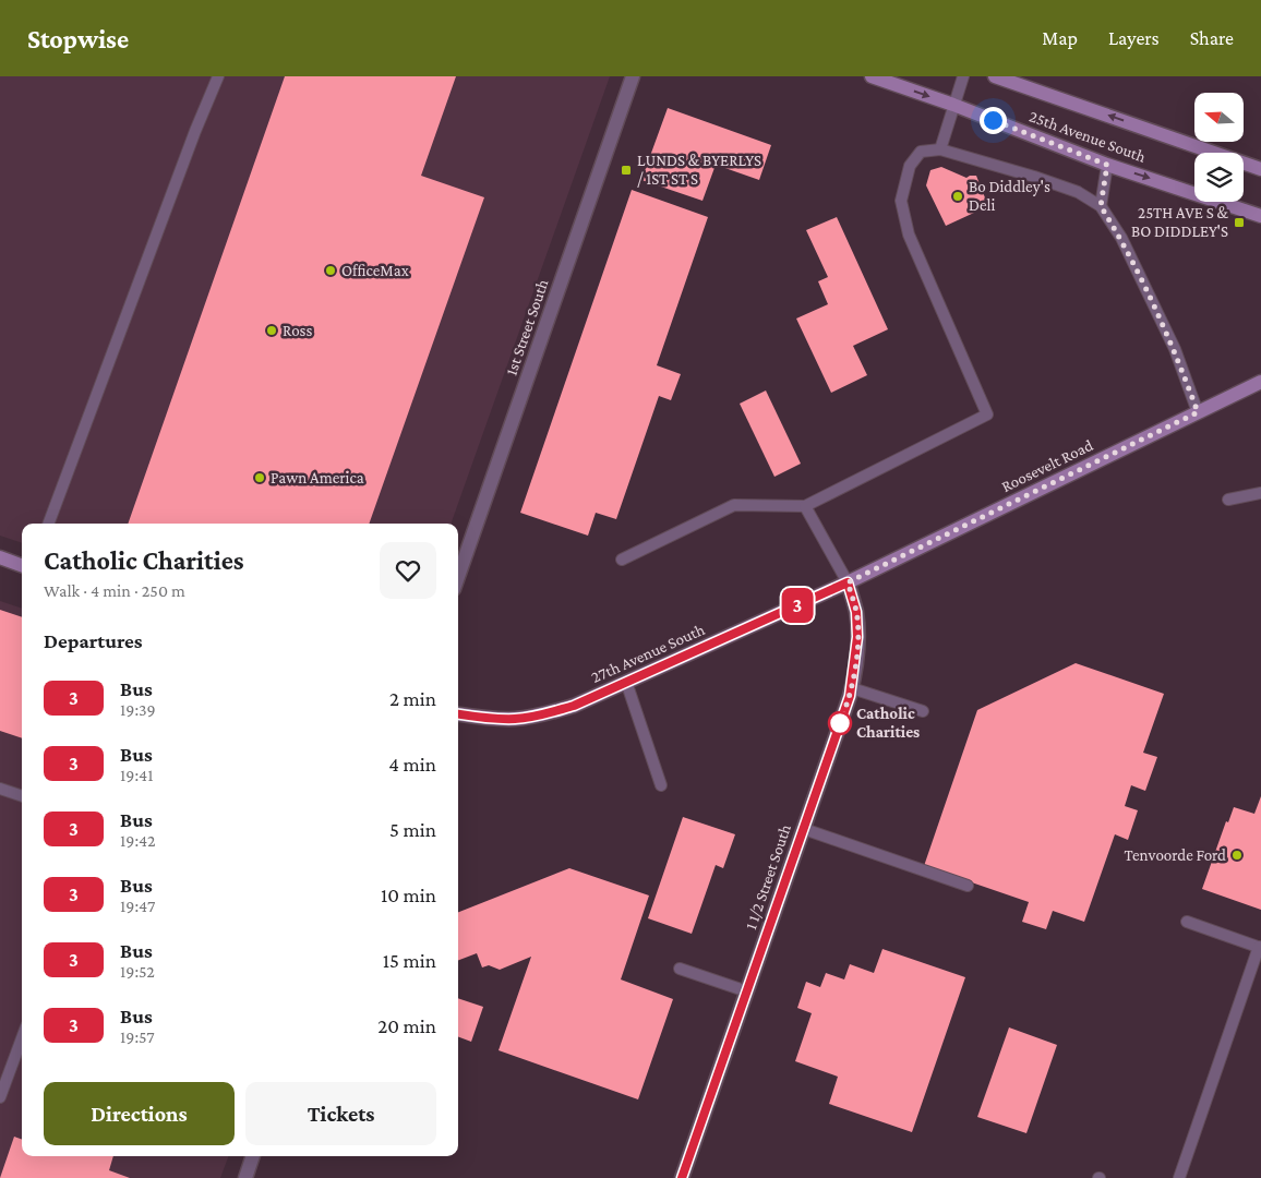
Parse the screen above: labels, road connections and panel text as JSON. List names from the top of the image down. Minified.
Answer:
{"streets":{"street":["25th Avenue South","1st Street South","Roosevelt Road","27th Avenue South","1 1/2 Street South"]},"crossings":[["Roosevelt Road","27th Avenue South"],["Roosevelt Road","1 1/2 Street South"],["27th Avenue South","1 1/2 Street South"]],"places":{"transit":["LUNDS & BYERLYS / 1ST ST S","25TH AVE S & BO DIDDLEY'S"],"other":["Bo Diddley's Deli","OfficeMax","Ross","Pawn America","Catholic Charities","Tenvoorde Ford"]},"lines":["bus line 3"],"north":"left","page":{"header":"Stopwise","nav":["Map","Layers","Share"],"on_map":"3","heading":[["Catholic Charities","Walk · 4 min · 250 m"],"Departures"],"list":[{"mark":"3","name":"Bus","note":"19:39","value":"2 min"},{"mark":"3","name":"Bus","note":"19:41","value":"4 min"},{"mark":"3","name":"Bus","note":"19:42","value":"5 min"},{"mark":"3","name":"Bus","note":"19:47","value":"10 min"},{"mark":"3","name":"Bus","note":"19:52","value":"15 min"},{"mark":"3","name":"Bus","note":"19:57","value":"20 min"}],"buttons":["Directions","Tickets"]}}
